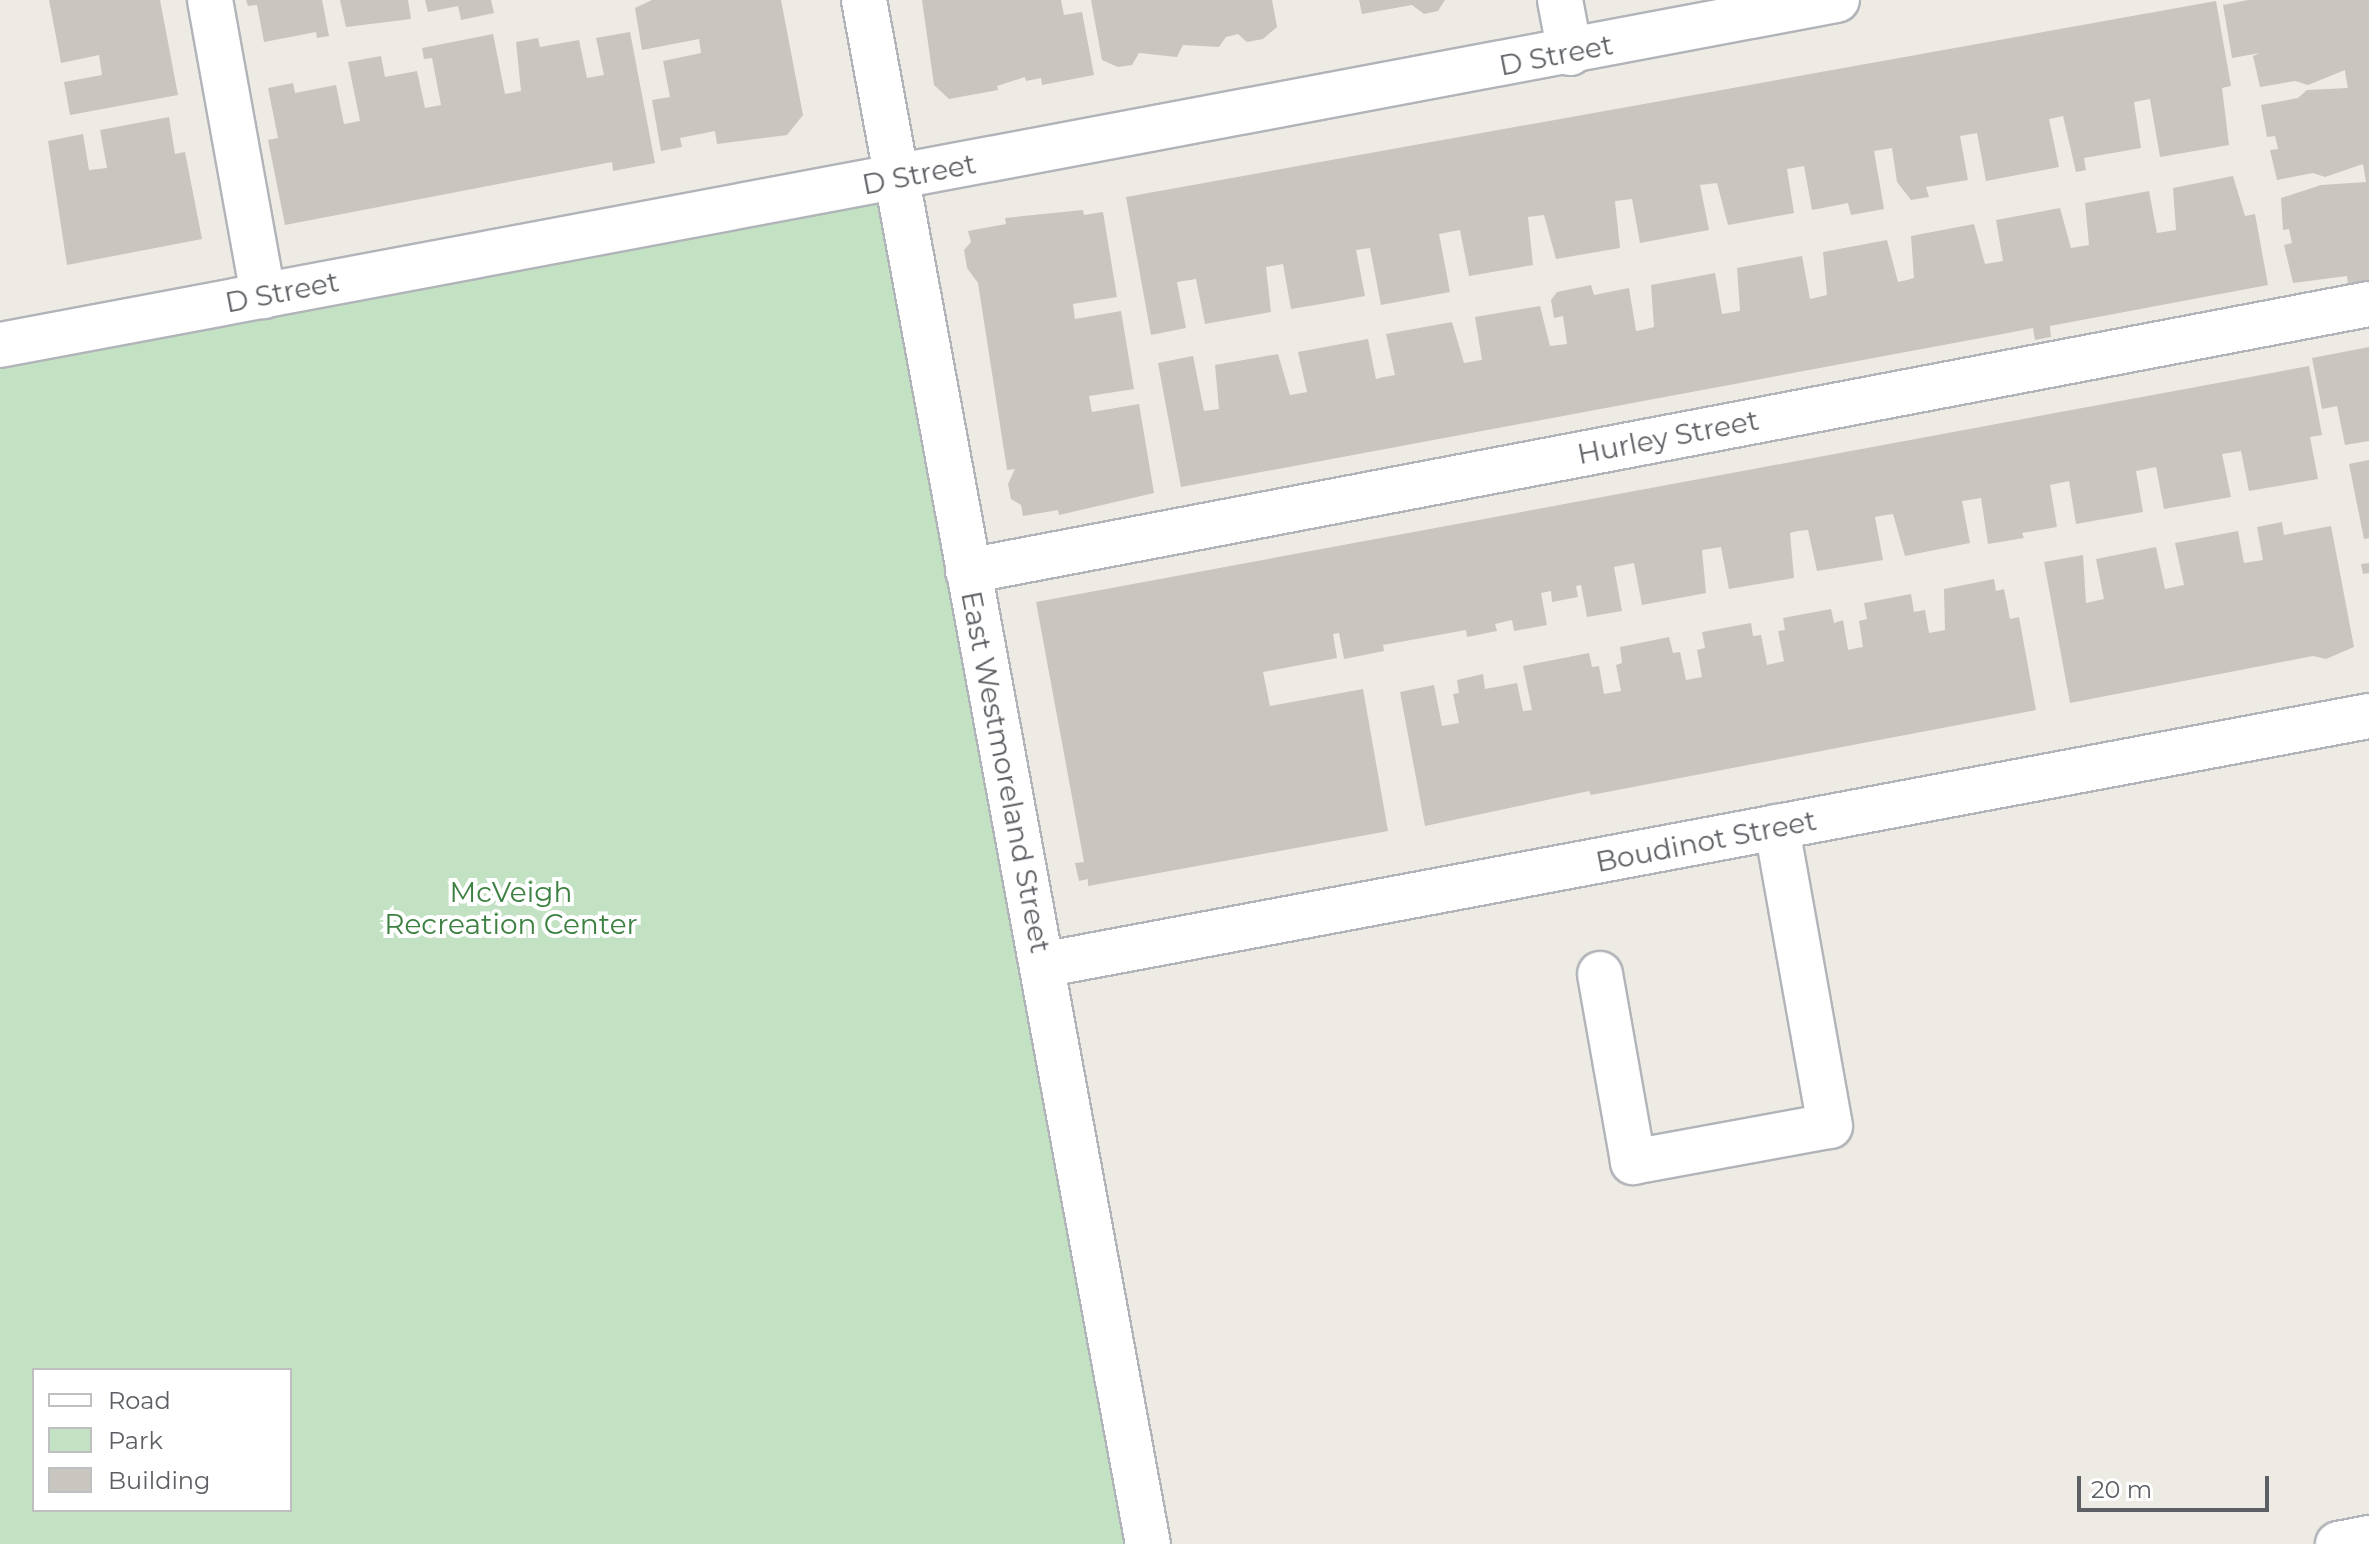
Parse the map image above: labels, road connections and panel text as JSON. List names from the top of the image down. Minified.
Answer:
{"streets":{"street":["D Street","Hurley Street","East Westmoreland Street","Boudinot Street"]},"crossings":[["D Street","East Westmoreland Street"],["Hurley Street","East Westmoreland Street"],["East Westmoreland Street","Boudinot Street"]],"parks":["McVeigh Recreation Center"],"legend":["Road","Park","Building"],"scale_bar":"20 m"}
